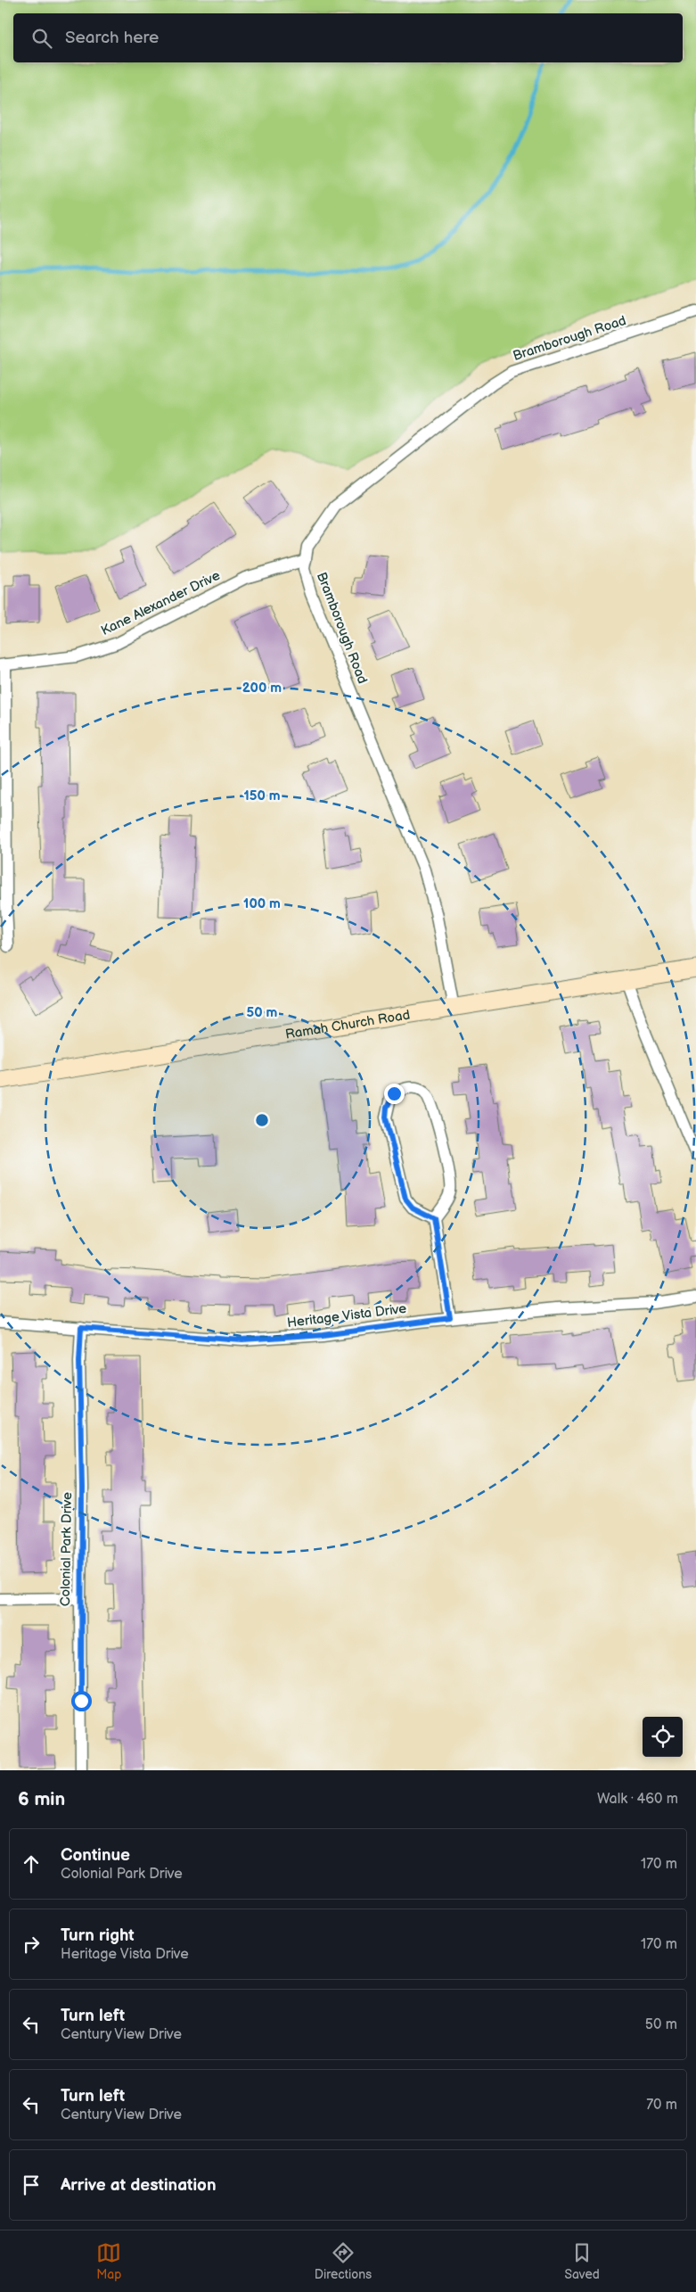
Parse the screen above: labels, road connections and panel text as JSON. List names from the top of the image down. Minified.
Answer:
{"streets":{"main road":["Ramah Church Road"],"street":["Bramborough Road","Kane Alexander Drive","Heritage Vista Drive","Colonial Park Drive"]},"crossings":[["Bramborough Road","Kane Alexander Drive"],["Bramborough Road","Ramah Church Road"],["Heritage Vista Drive","Colonial Park Drive"]],"page":{"search":"Search here","heading":["6 min","Walk · 460 m"],"list":[["Continue","Colonial Park Drive","170 m"],["Turn right","Heritage Vista Drive","170 m"],["Turn left","Century View Drive","50 m"],["Turn left","Century View Drive","70 m"],"Arrive at destination"],"nav":["Map","Directions","Saved"]},"rings":["200 m","150 m","100 m","50 m"]}
